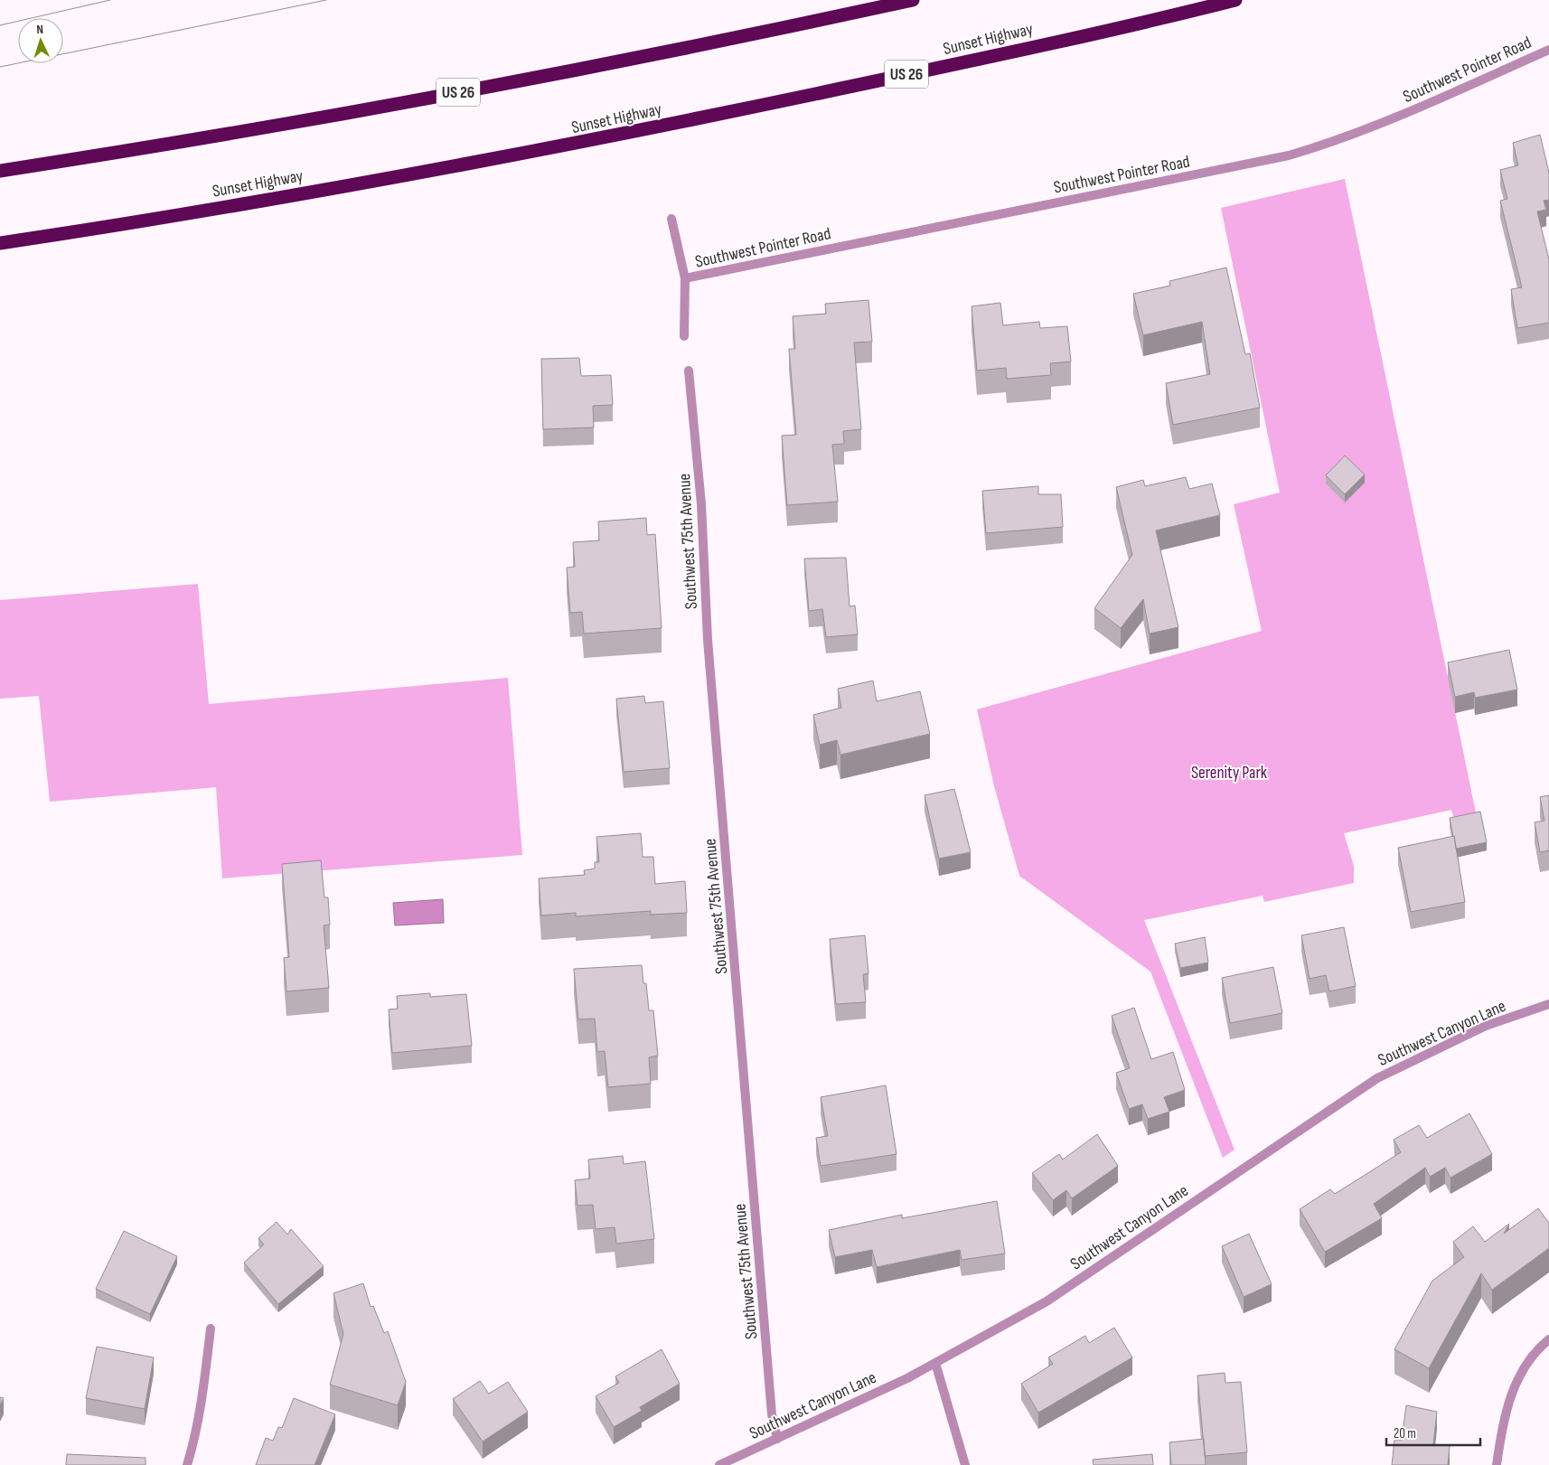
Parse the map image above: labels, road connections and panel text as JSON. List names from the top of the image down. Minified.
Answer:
{"streets":{"highway":["Sunset Highway","US 26"],"street":["Southwest Pointer Road","Southwest 75th Avenue","Southwest Canyon Lane"]},"crossings":[["Southwest 75th Avenue","Southwest Canyon Lane"]],"parks":["Serenity Park"],"scale_bar":"20 m","north":"top"}
